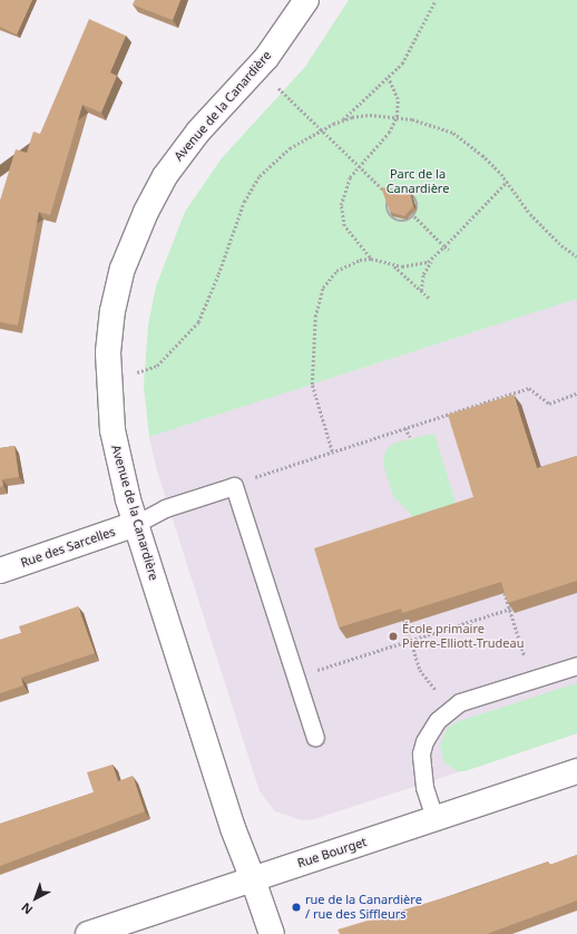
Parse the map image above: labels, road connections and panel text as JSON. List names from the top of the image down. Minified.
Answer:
{"streets":{"street":["Avenue de la Canardière","Rue des Sarcelles","Rue Bourget"]},"crossings":[["Avenue de la Canardière","Rue des Sarcelles"],["Avenue de la Canardière","Rue Bourget"]],"parks":["Parc de la Canardière"],"places":["École primaire Pierre-Elliott-Trudeau","rue de la Canardière / rue des Siffleurs"],"north":"bottom left"}
